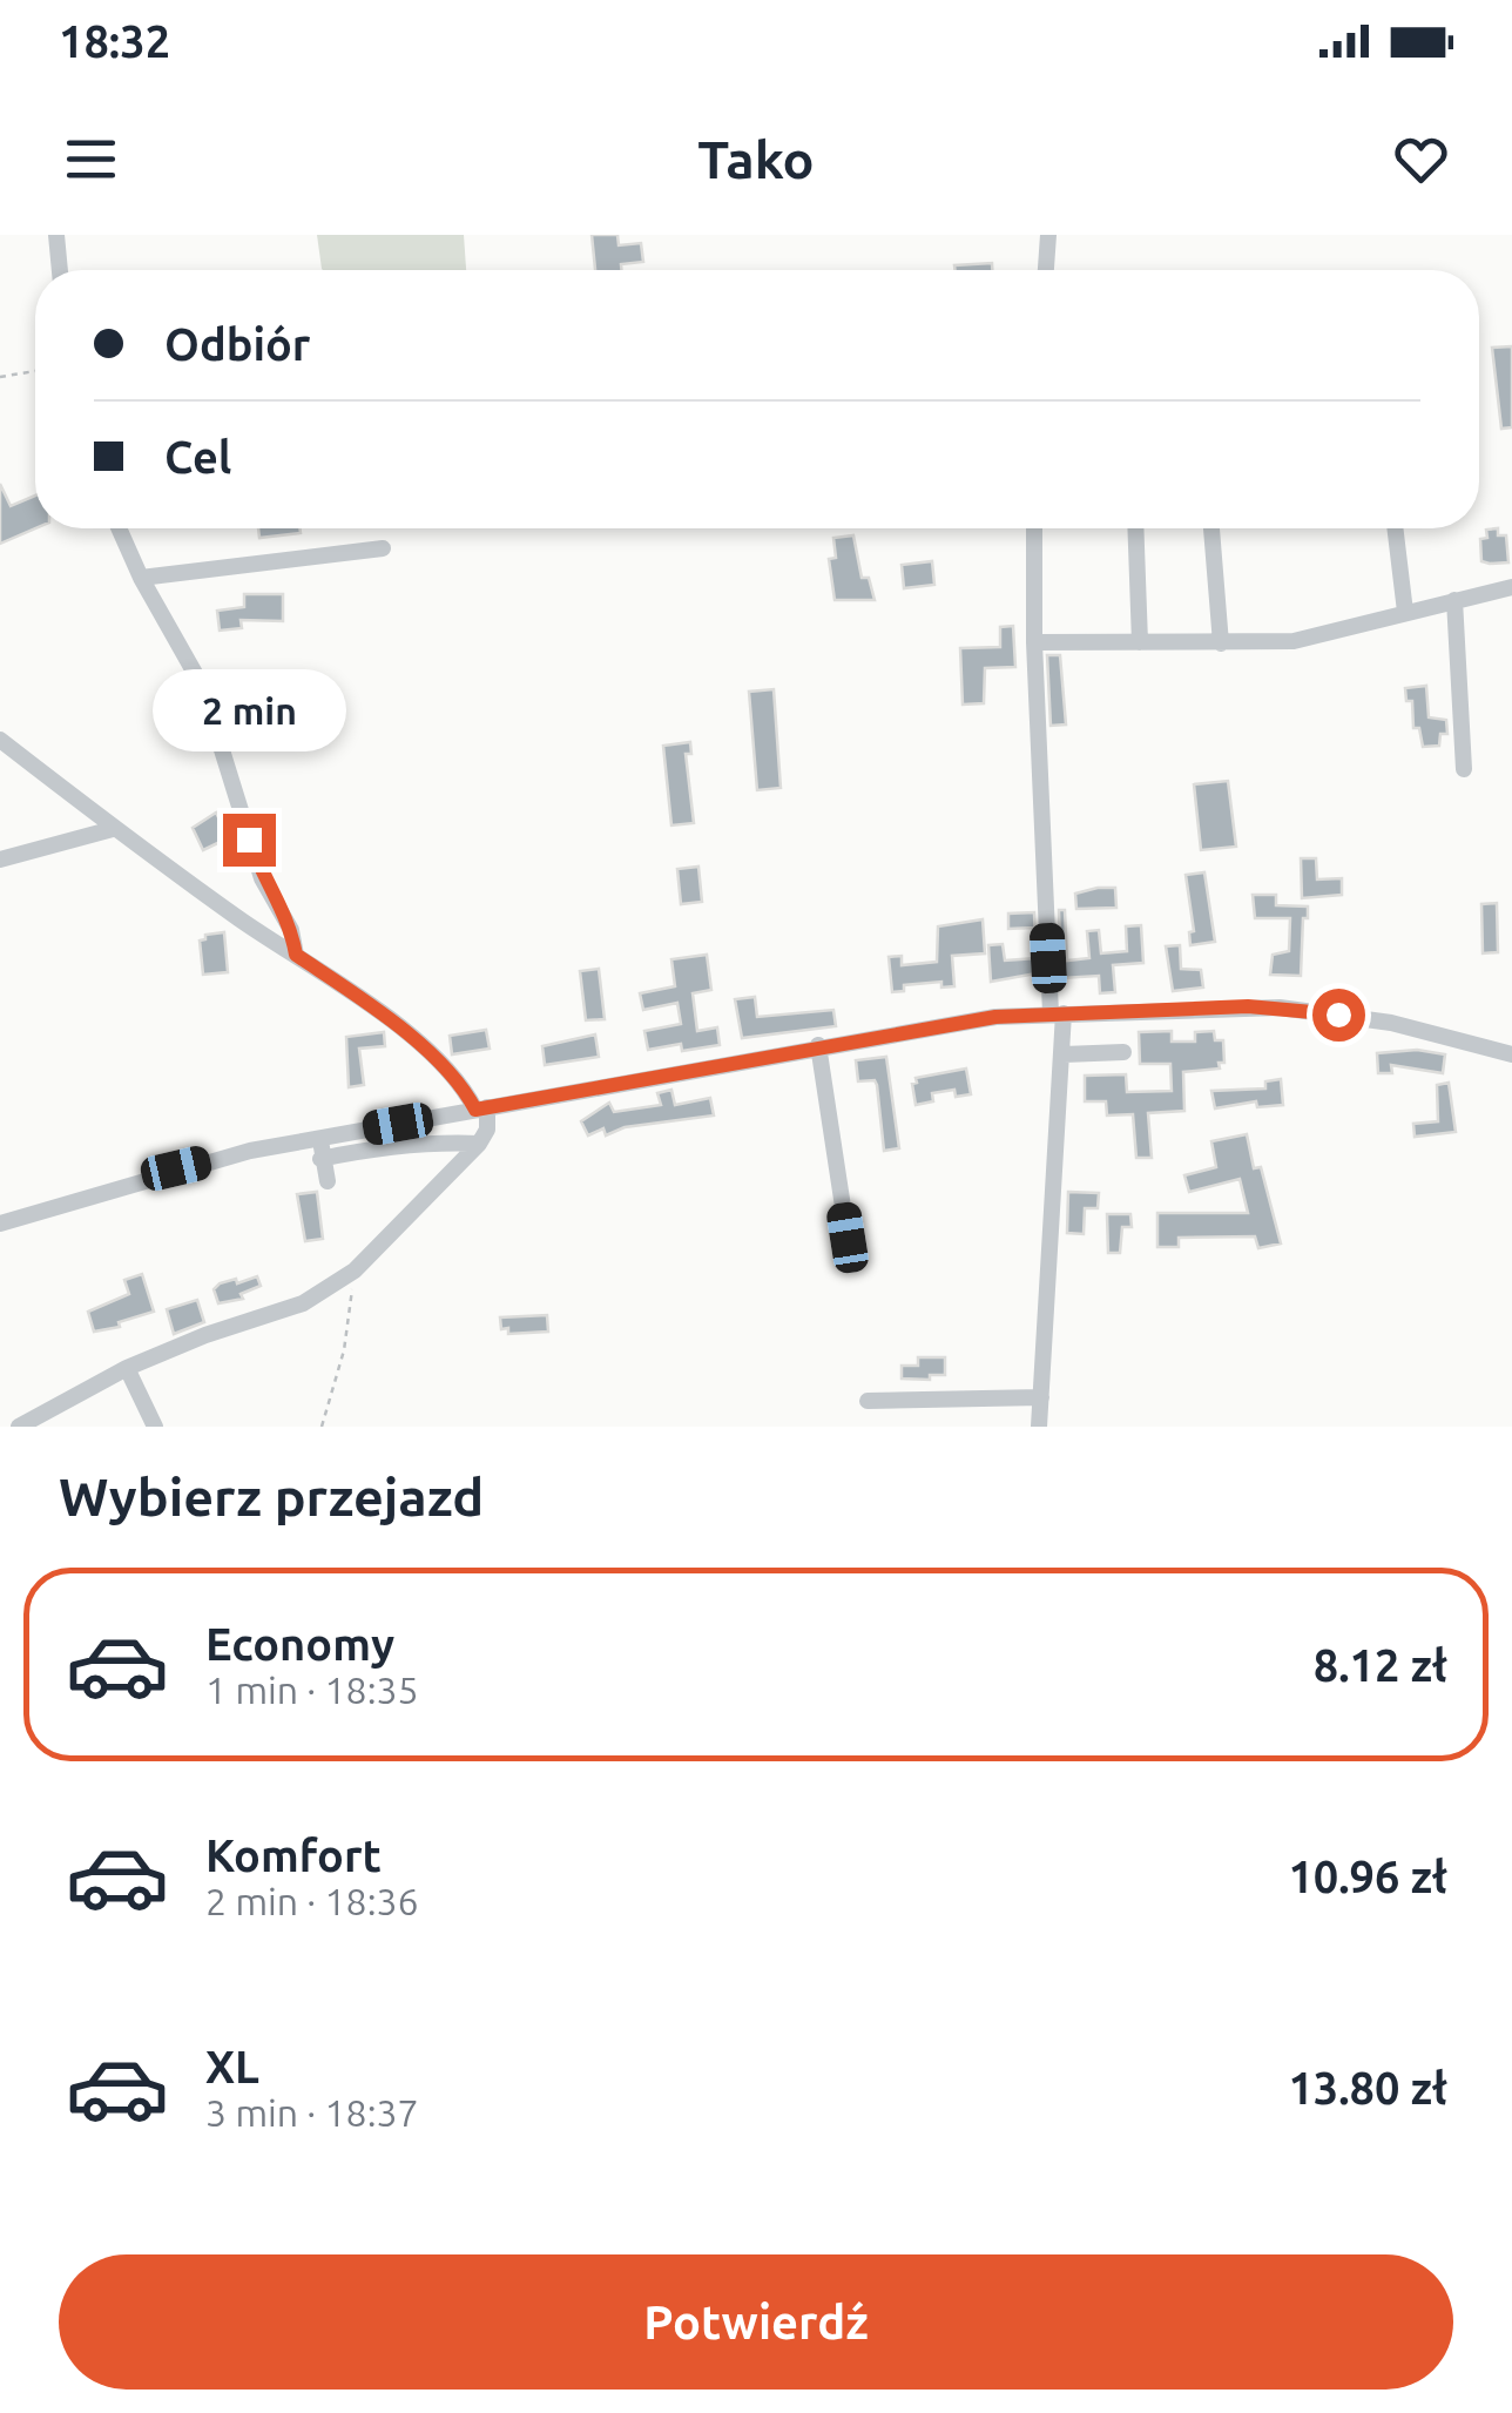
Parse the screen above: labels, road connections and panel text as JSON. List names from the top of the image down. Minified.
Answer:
{"page":{"status":"18:32","header":"Tako","banner":["Odbiór","Cel"],"bubble":"2 min","heading":"Wybierz przejazd","list":[{"name":"Economy","note":"1 min · 18:35","value":"8.12 zł"},{"name":"Komfort","note":"2 min · 18:36","value":"10.96 zł"},{"name":"XL","note":"3 min · 18:37","value":"13.80 zł"}],"buttons":"Potwierdź"}}
